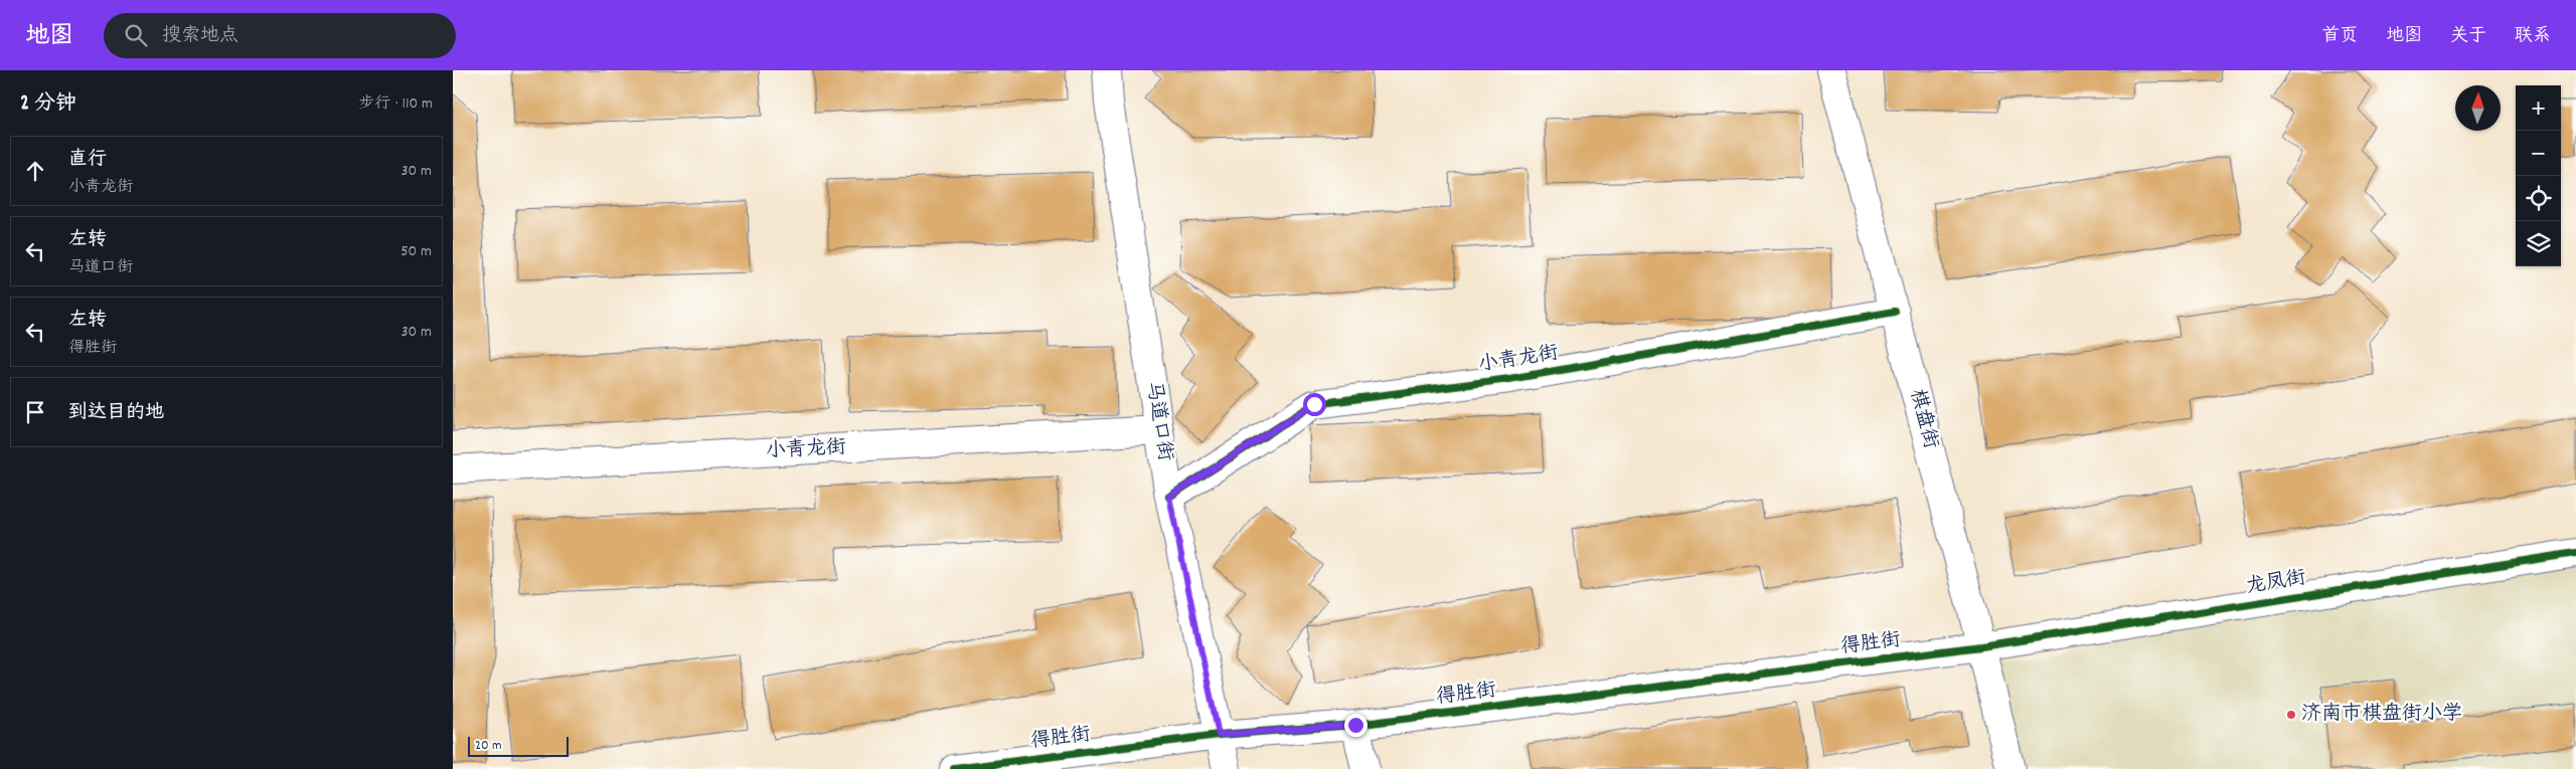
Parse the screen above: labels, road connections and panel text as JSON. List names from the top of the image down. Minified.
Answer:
{"streets":{"street":["小青龙街","棋盘街","马道口街","龙凤街","得胜街"]},"crossings":[["小青龙街","棋盘街"],["小青龙街","马道口街"],["棋盘街","龙凤街"],["棋盘街","得胜街"],["马道口街","得胜街"],["龙凤街","得胜街"]],"places":["济南市棋盘街小学"],"scale_bar":"20 m","north":"top","page":{"header":"地图","search":"搜索地点","nav":["首页","地图","关于","联系"],"heading":["2 分钟","步行 · 110 m"],"map_buttons":["+","−"],"list":[["直行","小青龙街","30 m"],["左转","马道口街","50 m"],["左转","得胜街","30 m"],"到达目的地"],"scale":"20 m"}}
